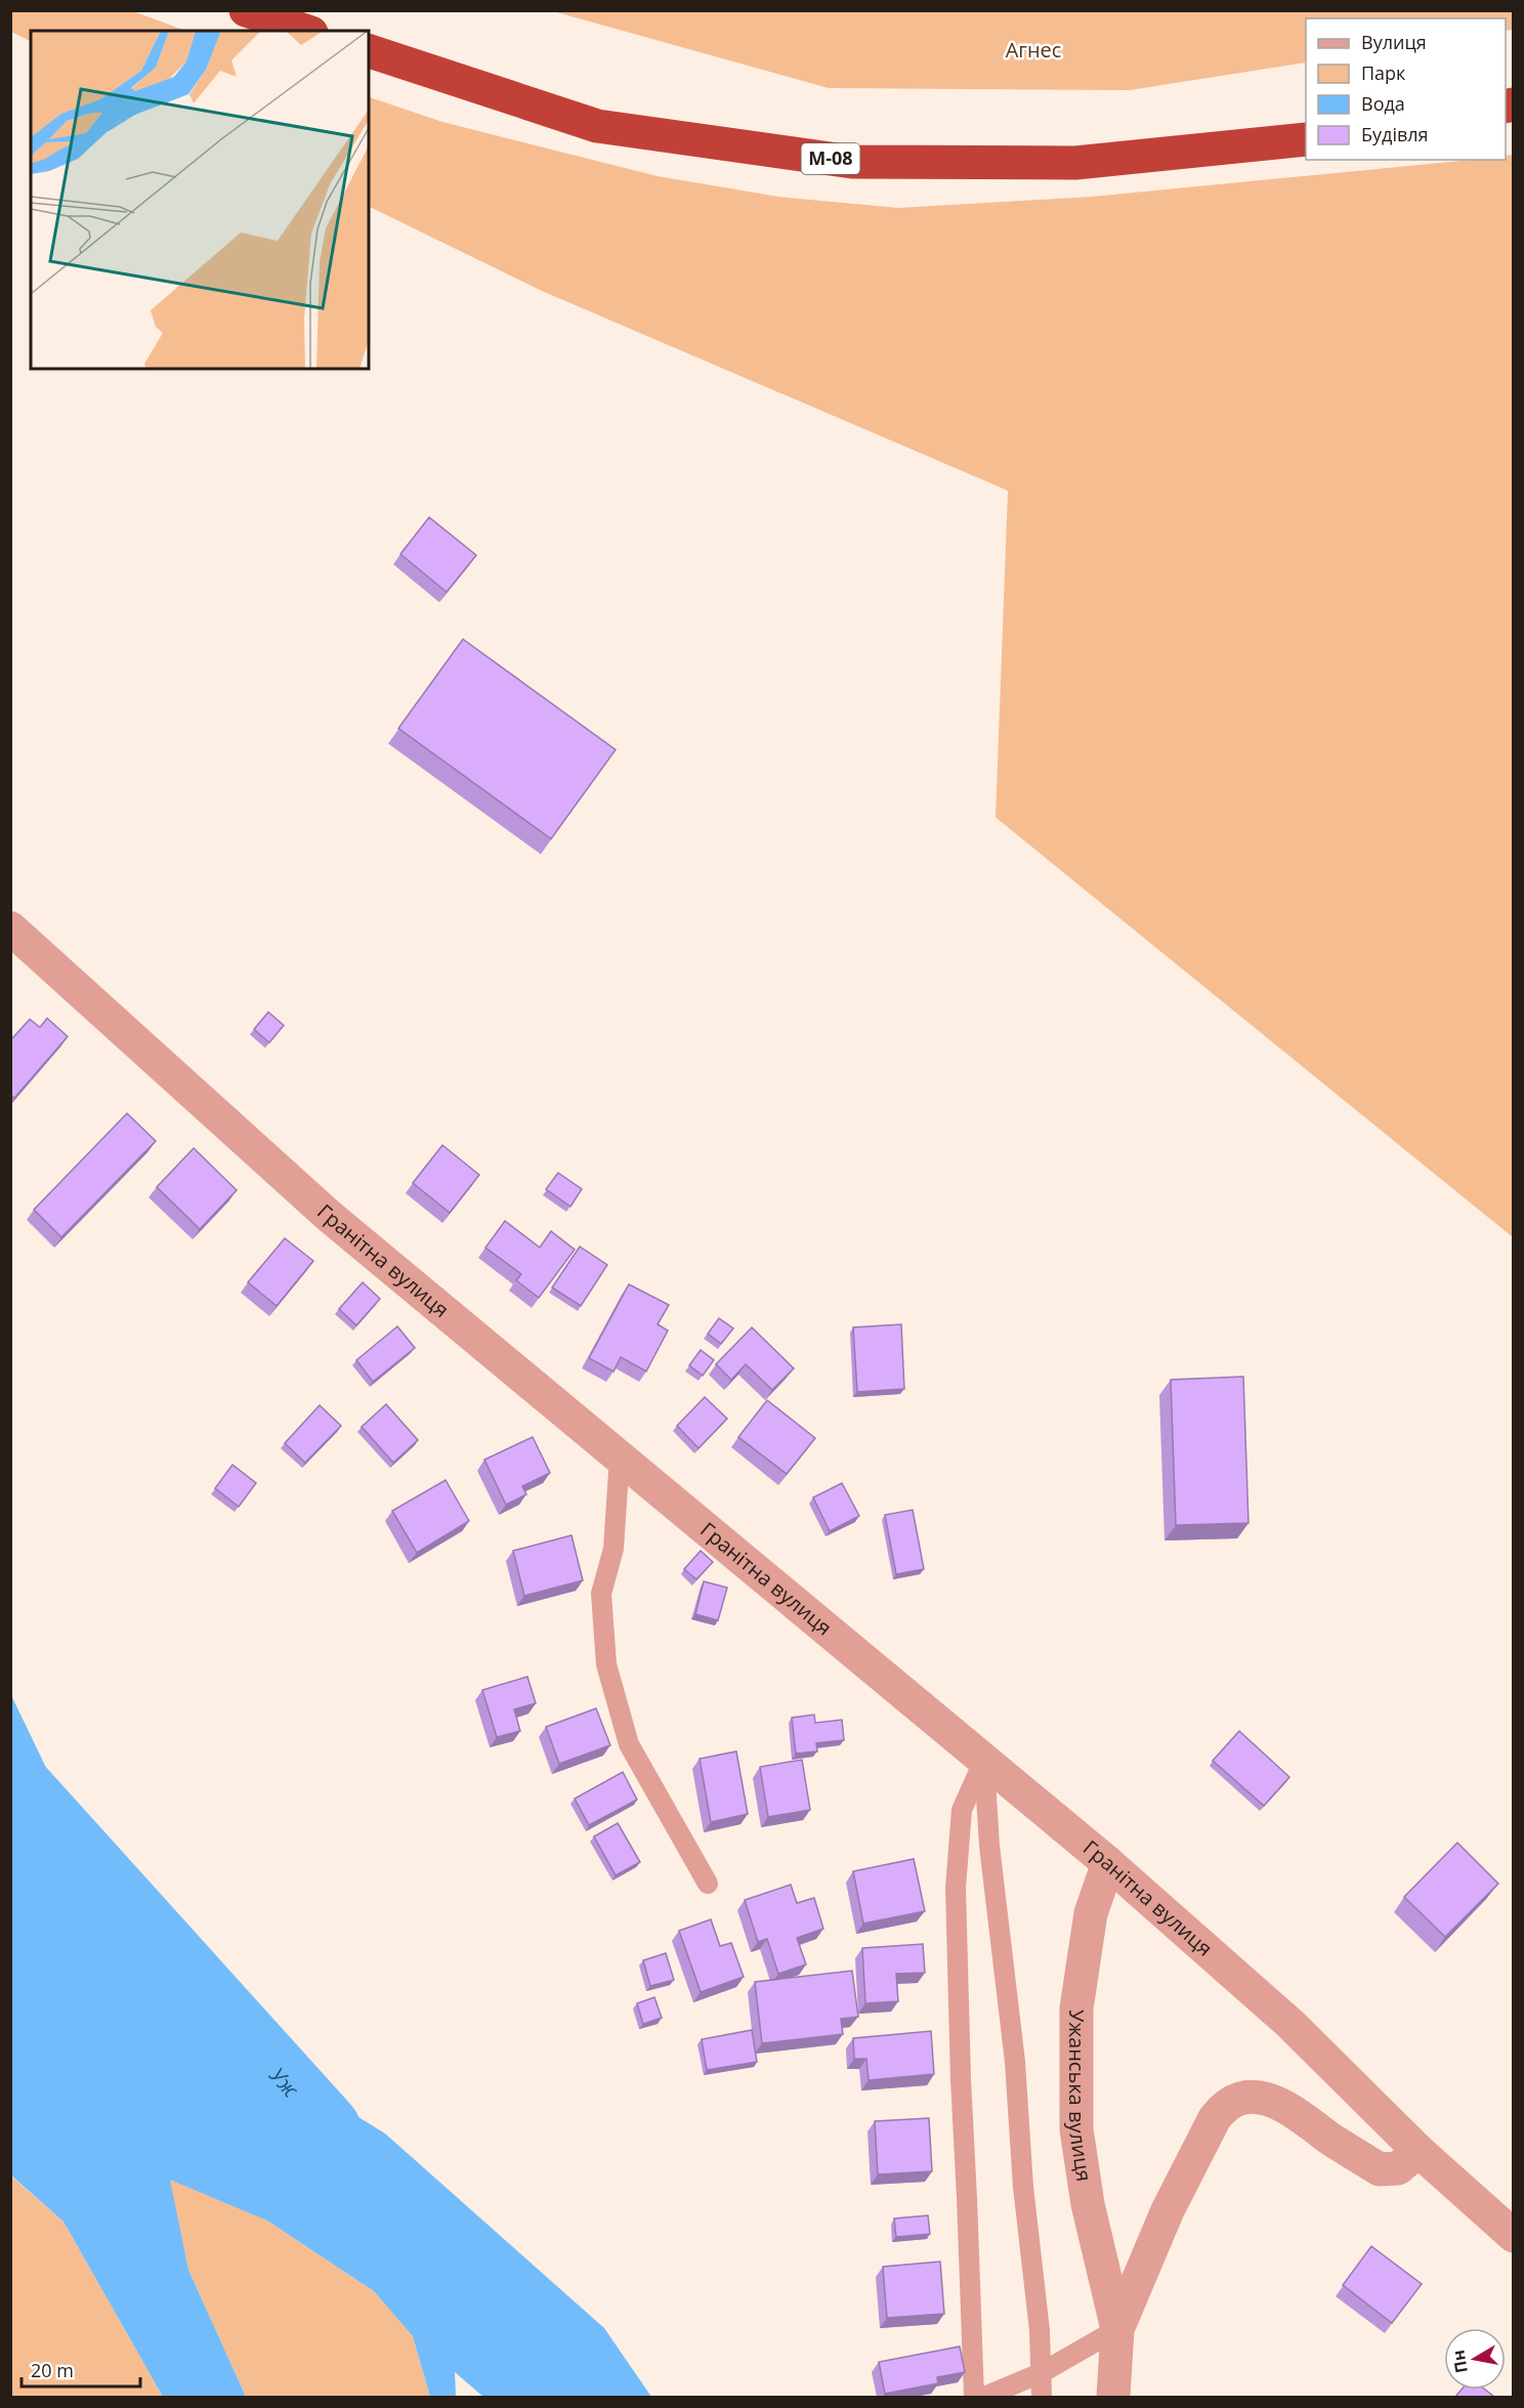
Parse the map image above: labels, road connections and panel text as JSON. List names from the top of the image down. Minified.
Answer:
{"streets":{"highway":["М-08"],"street":["Гранітна вулиця","Ужанська вулиця"]},"crossings":[["Гранітна вулиця","Ужанська вулиця"]],"water":["Уж"],"parks":["Агнес"],"legend":["Вулиця","Парк","Вода","Будівля"],"scale_bar":"20 m","north":"left"}
